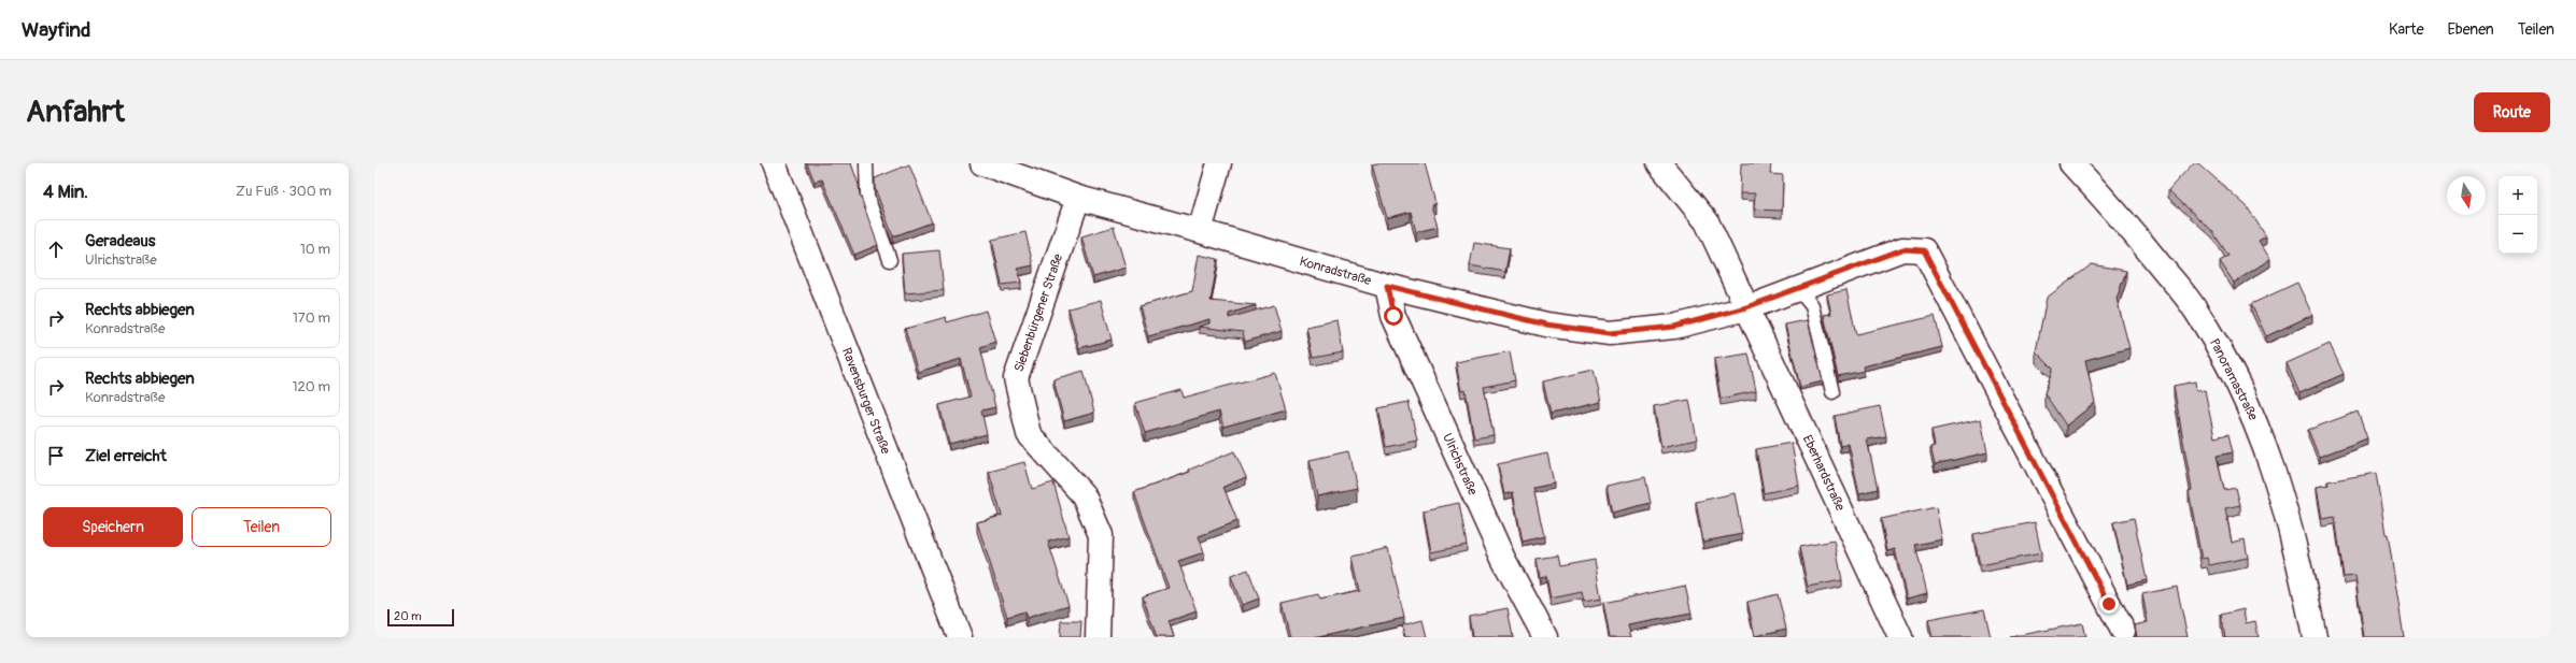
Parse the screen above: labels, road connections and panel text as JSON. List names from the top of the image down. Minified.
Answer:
{"streets":{"street":["Konradstraße","Siebenbürgener Straße","Panoramastraße","Ravensburger Straße","Ulrichstraße","Eberhardstraße"]},"crossings":[["Konradstraße","Siebenbürgener Straße"],["Konradstraße","Ulrichstraße"],["Konradstraße","Eberhardstraße"]],"scale_bar":"20 m","north":"bottom","page":{"header":"Wayfind","nav":["Karte","Ebenen","Teilen"],"buttons":["Route",["Speichern","Teilen"]],"title":"Anfahrt","heading":["4 Min.","Zu Fuß · 300 m"],"map_buttons":["+","−"],"list":[["Geradeaus","Ulrichstraße","10 m"],["Rechts abbiegen","Konradstraße","170 m"],["Rechts abbiegen","Konradstraße","120 m"],"Ziel erreicht"],"scale":"20 m"}}
